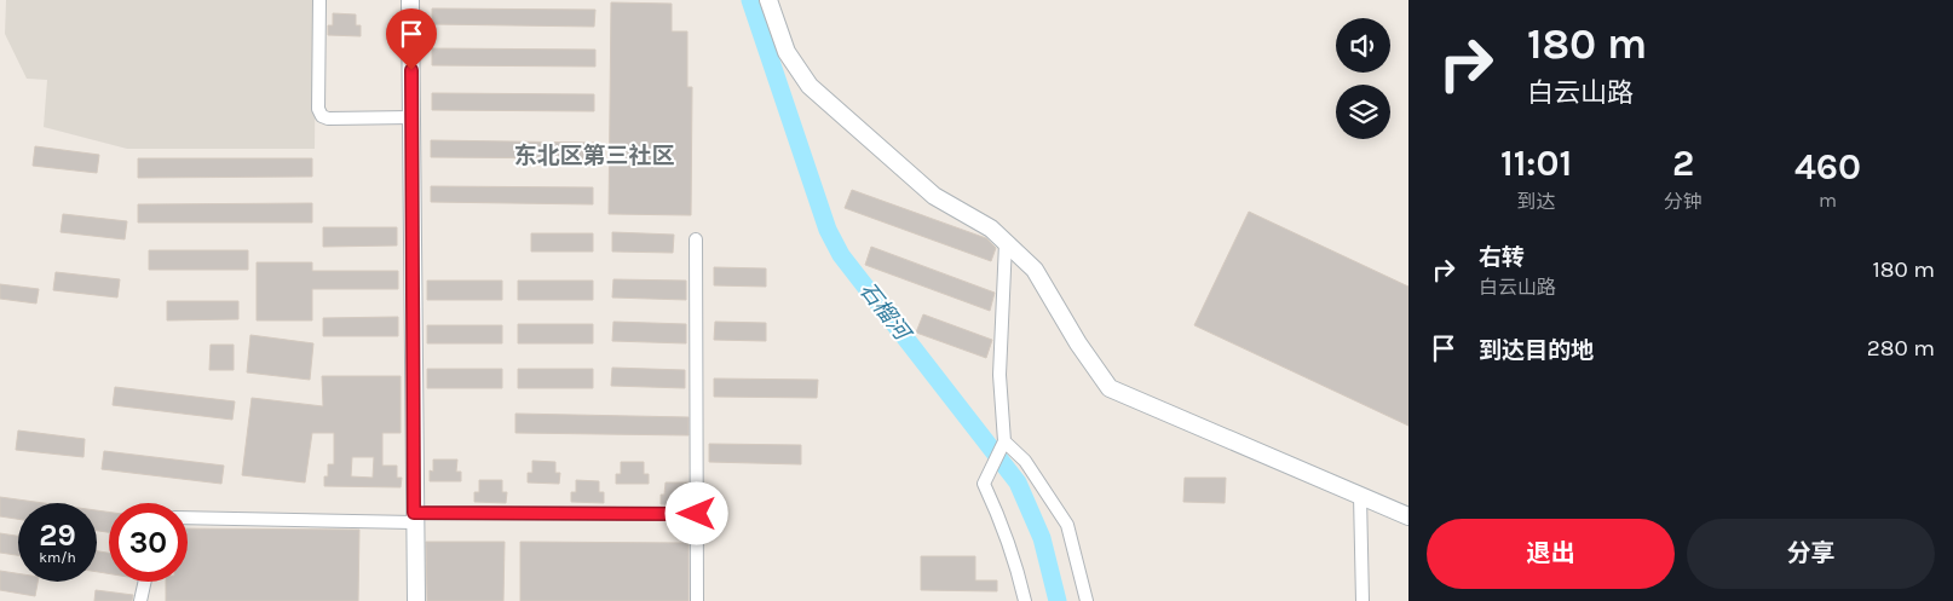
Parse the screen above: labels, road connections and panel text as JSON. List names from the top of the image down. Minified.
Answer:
{"districts":["东北区第三社区"],"water":["石榴河"],"page":{"turn":["180 m","白云山路"],"eta":["11:01","到达","2","分钟","460","m"],"list":[{"name":"右转","note":"白云山路","value":"180 m"},{"name":"到达目的地","value":"280 m"}],"speed":"29 km/h","limit":"30","buttons":["退出","分享"]}}
